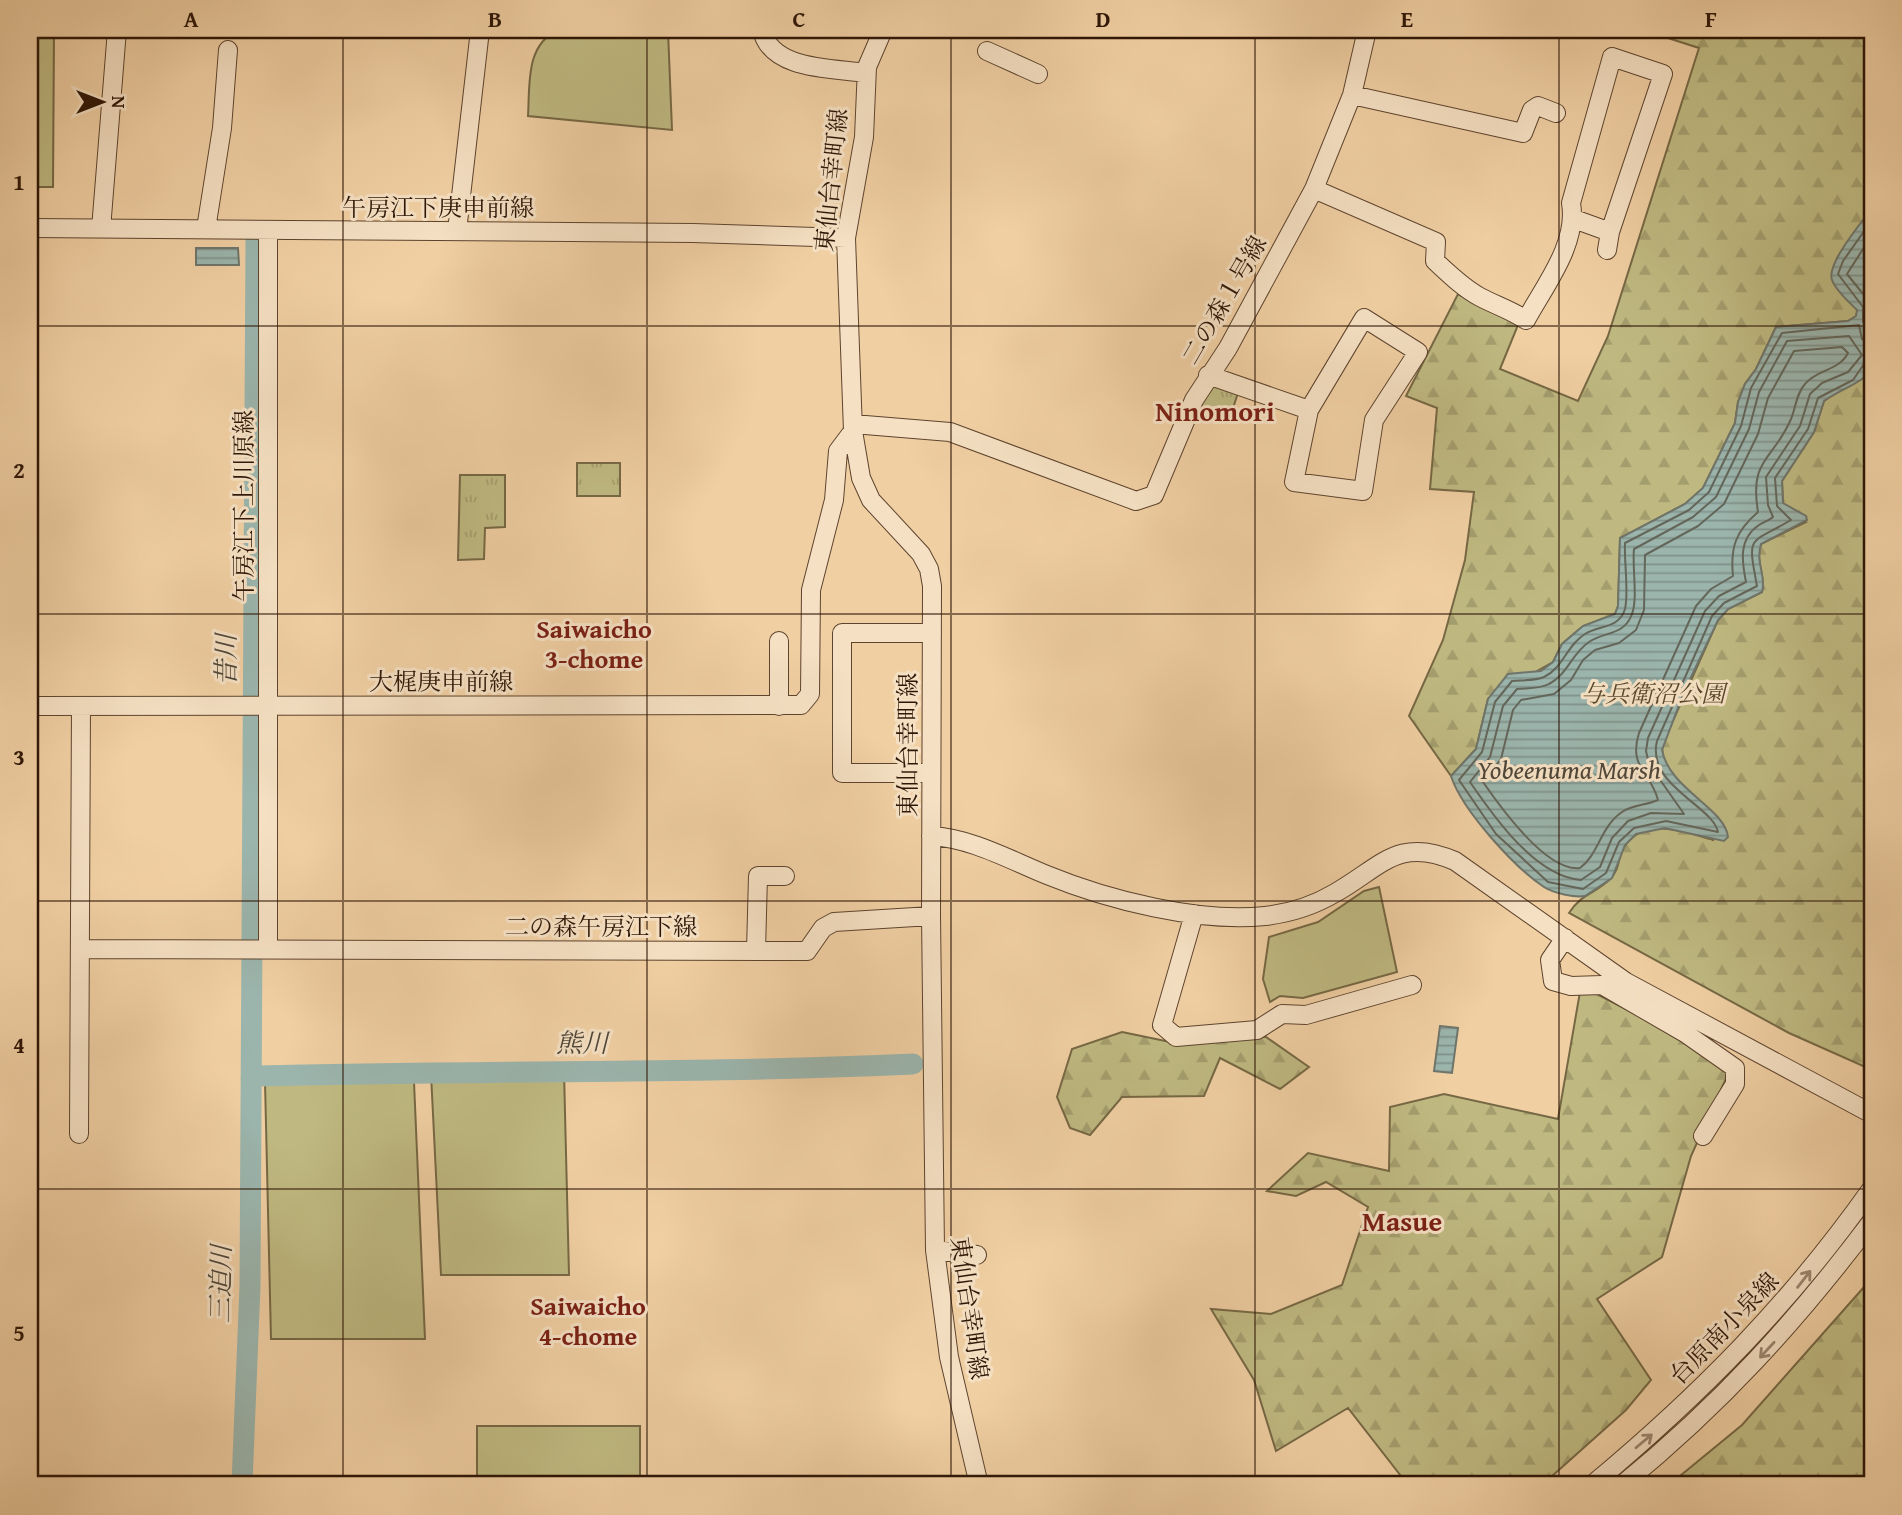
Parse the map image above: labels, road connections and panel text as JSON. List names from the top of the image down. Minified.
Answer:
{"streets":{"street":["東仙台幸町線","午房江下庚申前線","二の森１号線","午房江下上川原線","大梶庚申前線","二の森午房江下線","台原南小泉線"]},"crossings":[["東仙台幸町線","午房江下庚申前線"],["東仙台幸町線","二の森１号線"],["東仙台幸町線","大梶庚申前線"],["東仙台幸町線","二の森午房江下線"],["午房江下庚申前線","午房江下上川原線"],["二の森１号線","大梶庚申前線"],["午房江下上川原線","大梶庚申前線"],["午房江下上川原線","二の森午房江下線"]],"districts":["Ninomori","Saiwaicho 3-chome","Masue","Saiwaicho 4-chome"],"water":["昔川","Yobeenuma Marsh","熊川","三迫川"],"parks":["与兵衛沼公園"],"north":"right","grid":{"columns":["A","B","C","D","E","F"],"rows":["1","2","3","4","5"]}}
